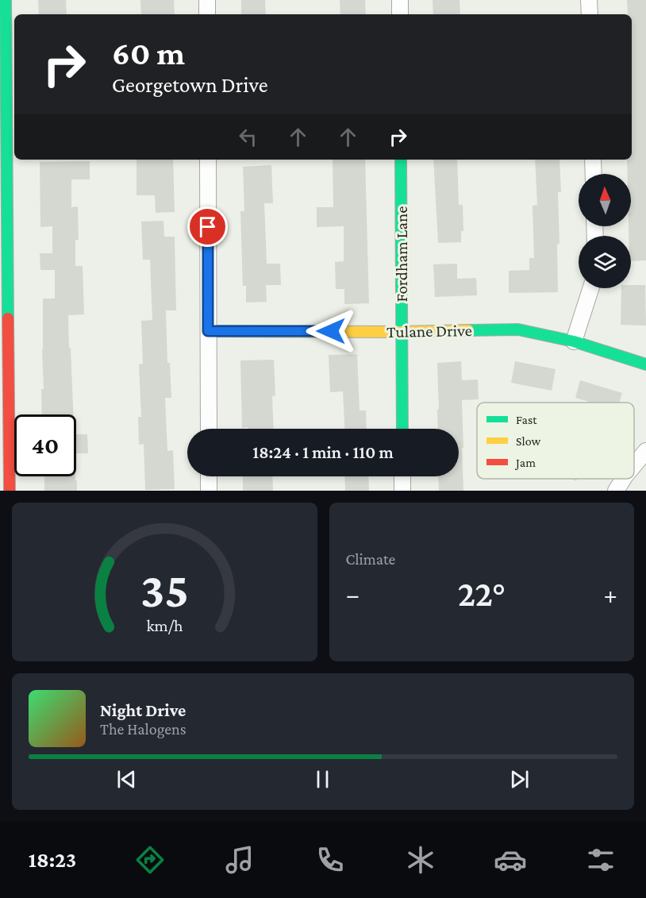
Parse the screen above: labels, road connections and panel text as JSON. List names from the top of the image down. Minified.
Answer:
{"streets":{"street":["Fordham Lane","Tulane Drive"]},"crossings":[["Fordham Lane","Tulane Drive"]],"legend":["Fast","Slow","Jam"],"north":"top","page":{"turn":["60 m","Georgetown Drive"],"limit":"40","trip":"18:24 · 1 min · 110 m","tile":"Climate","heat":["−","22°","+"],"song":["Night Drive","The Halogens"],"tabs":"18:23","gauge":["35","km/h"]}}
